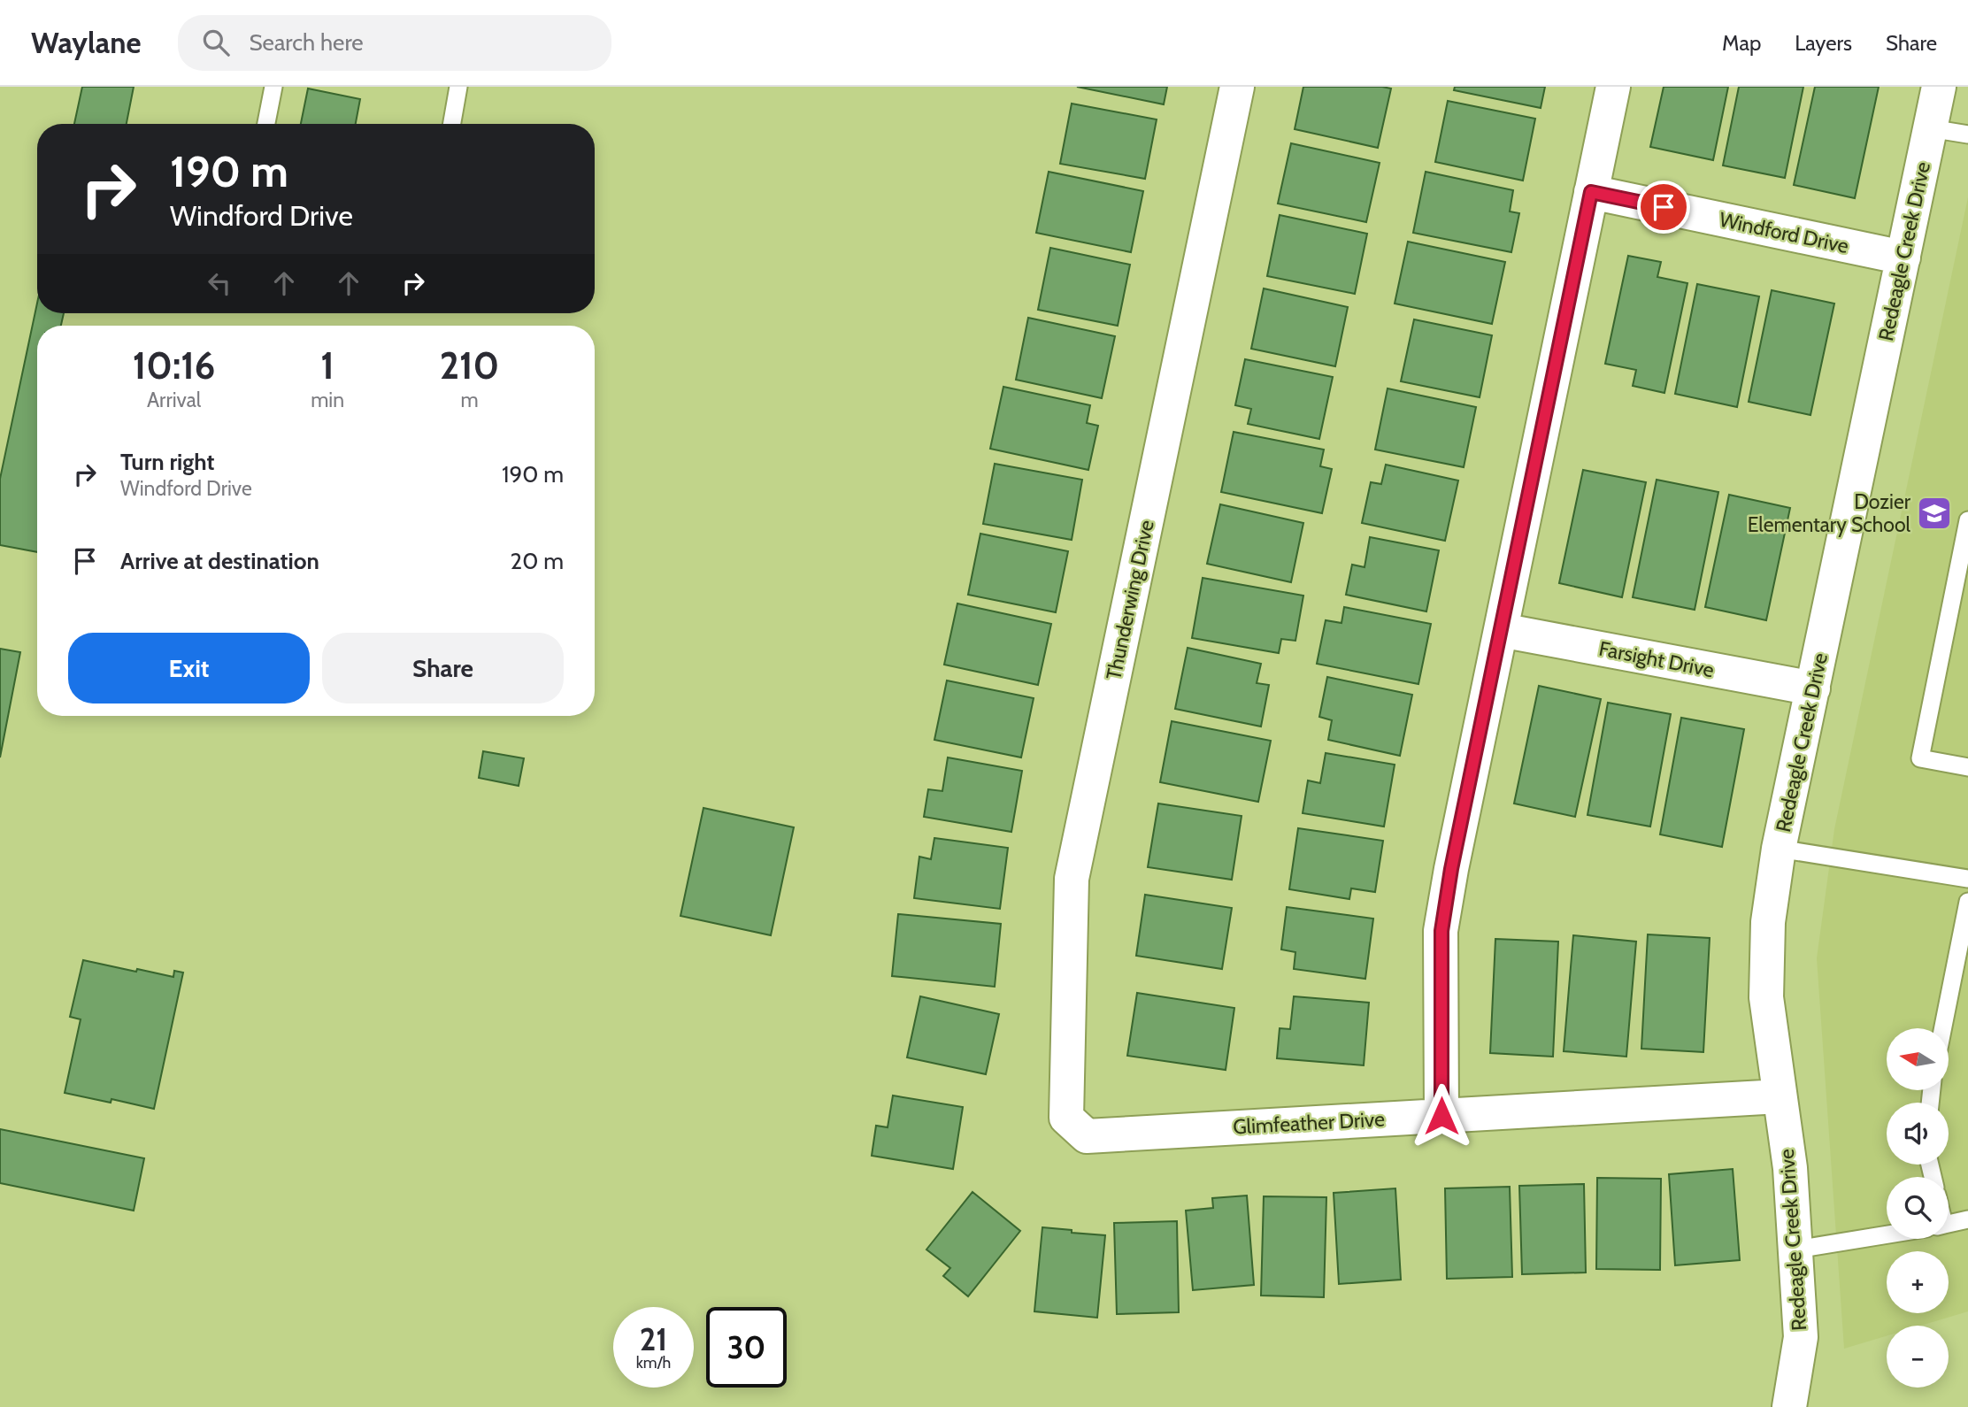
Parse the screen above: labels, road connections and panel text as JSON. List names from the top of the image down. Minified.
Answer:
{"streets":{"street":["Windford Drive","Redeagle Creek Drive","Thunderwing Drive","Farsight Drive","Glimfeather Drive"]},"crossings":[["Windford Drive","Redeagle Creek Drive"],["Redeagle Creek Drive","Farsight Drive"],["Redeagle Creek Drive","Glimfeather Drive"],["Thunderwing Drive","Glimfeather Drive"]],"places":{"school or university":["Dozier Elementary School"]},"north":"left","page":{"header":"Waylane","search":"Search here","nav":["Map","Layers","Share"],"turn":["190 m","Windford Drive"],"eta":["10:16","Arrival","1","min","210","m"],"list":[{"name":"Turn right","note":"Windford Drive","value":"190 m"},{"name":"Arrive at destination","value":"20 m"}],"buttons":["Exit","Share"],"map_buttons":["+","−"],"speed":"21 km/h","limit":"30"}}
